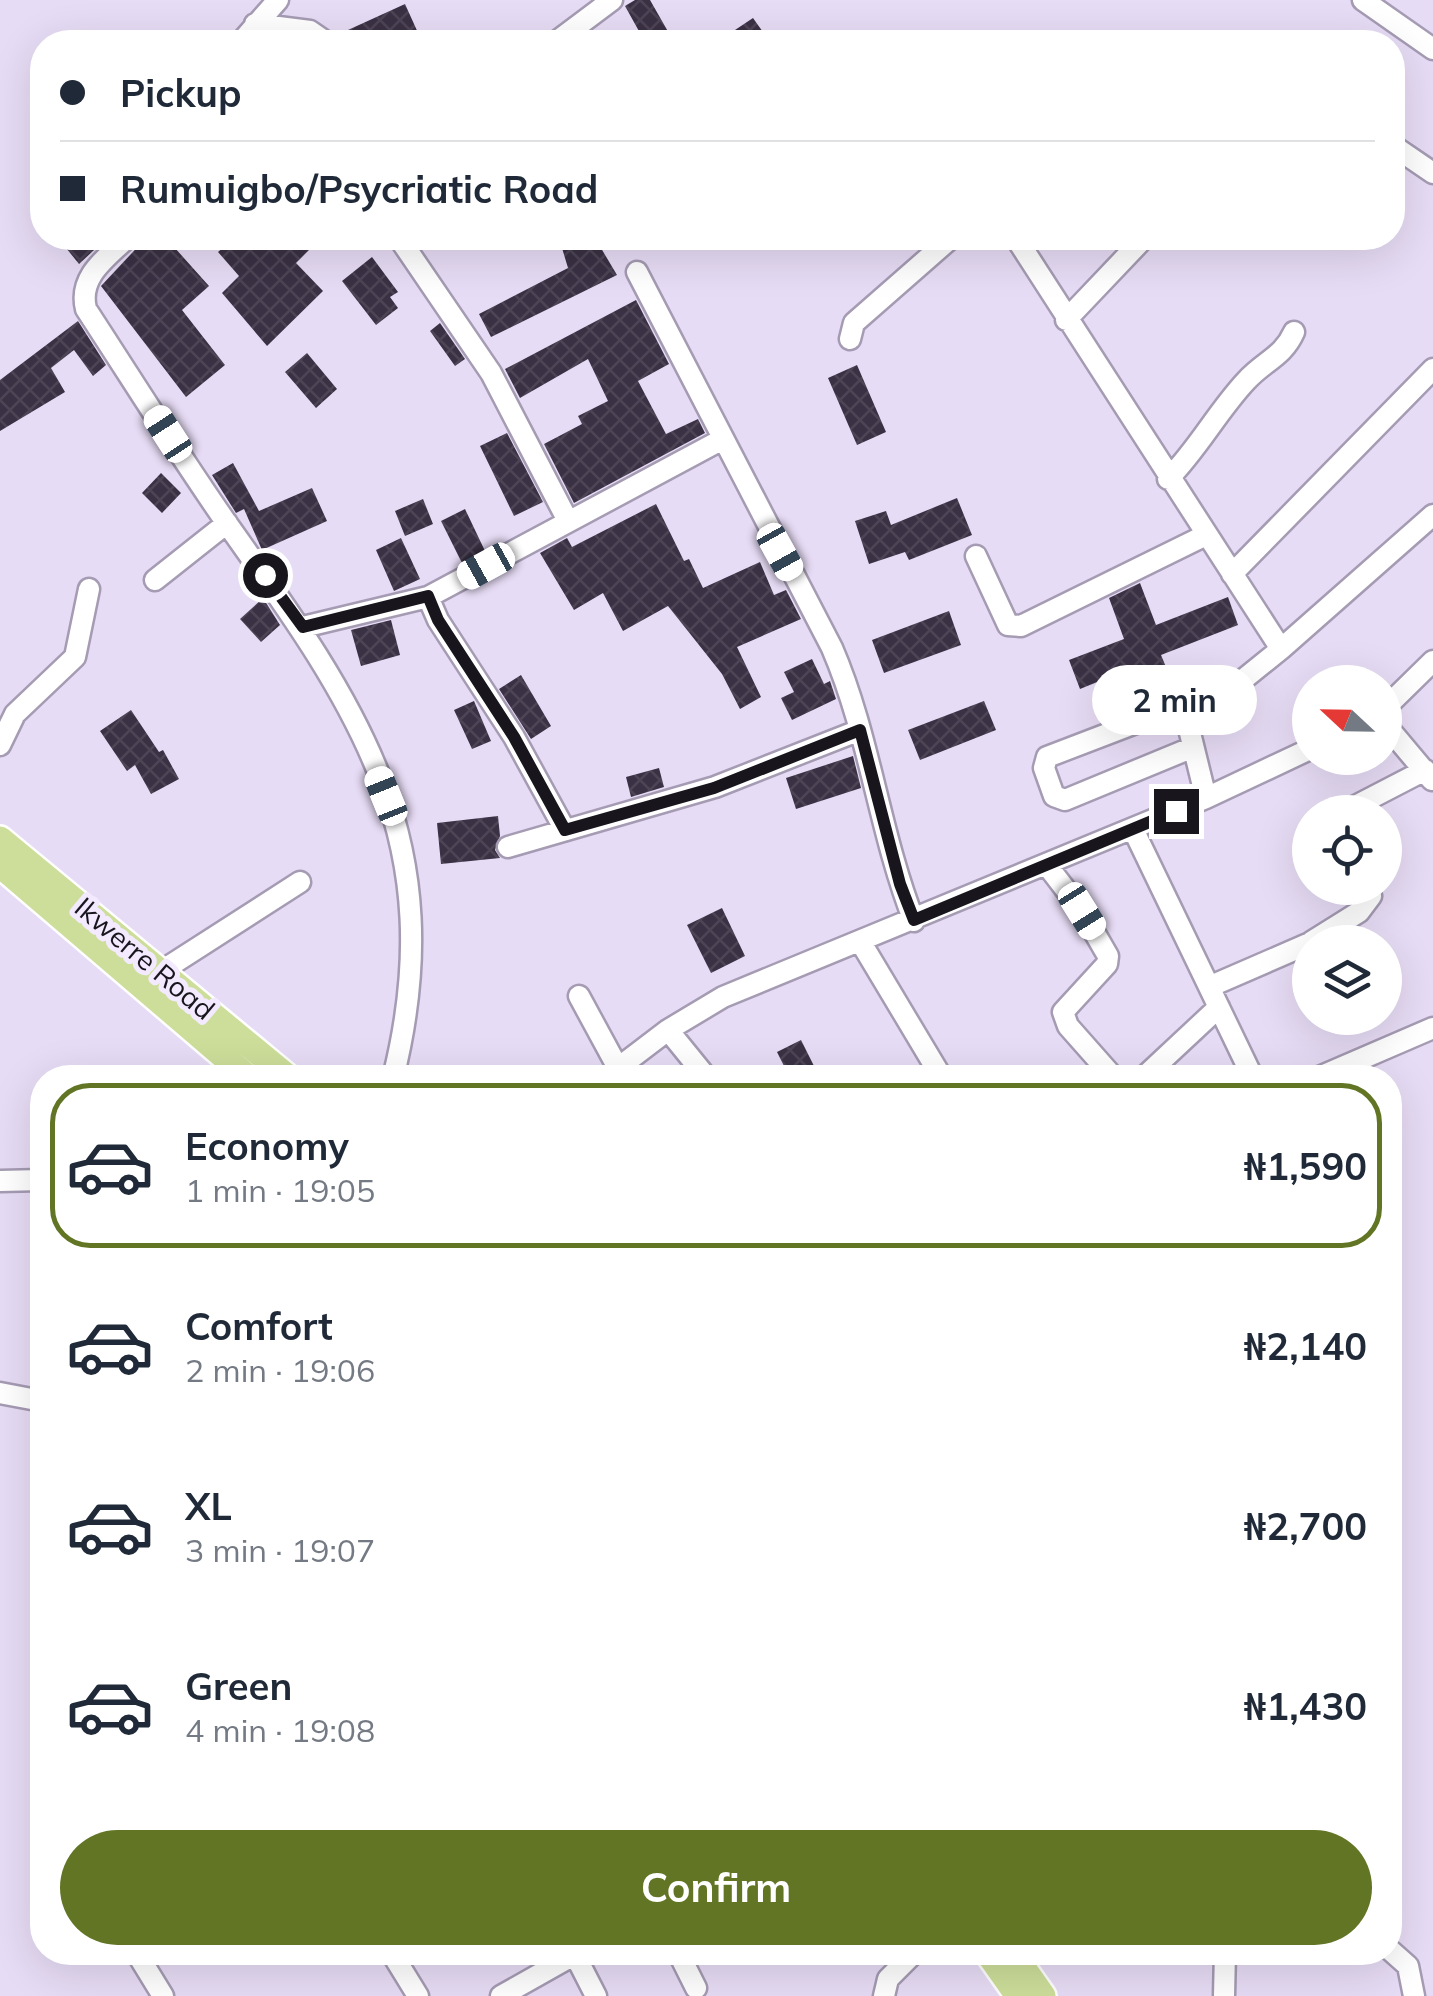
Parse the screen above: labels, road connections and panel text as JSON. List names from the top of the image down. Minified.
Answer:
{"streets":{"main road":["Ikwerre Road"]},"north":"left","page":{"banner":["Pickup","Rumuigbo/Psycriatic Road"],"bubble":"2 min","list":[{"name":"Economy","note":"1 min · 19:05","value":"₦1,590"},{"name":"Comfort","note":"2 min · 19:06","value":"₦2,140"},{"name":"XL","note":"3 min · 19:07","value":"₦2,700"},{"name":"Green","note":"4 min · 19:08","value":"₦1,430"}],"buttons":"Confirm"}}
